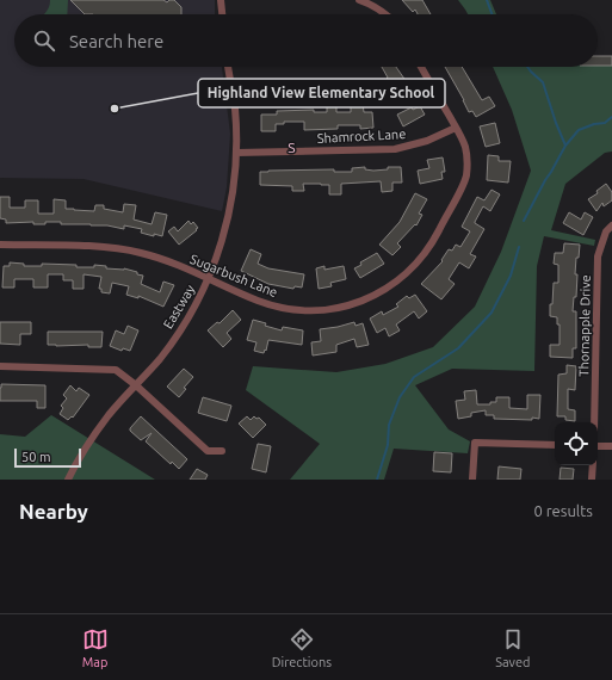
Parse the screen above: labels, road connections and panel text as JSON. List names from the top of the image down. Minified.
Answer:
{"streets":{"street":["Shamrock Lane","Sugarbush Lane","Eastway","Thornapple Drive"]},"crossings":[["Shamrock Lane","Sugarbush Lane"],["Shamrock Lane","Eastway"],["Sugarbush Lane","Eastway"]],"districts":["S"],"places":["Highland View Elementary School"],"scale_bar":"50 m","page":{"search":"Search here","scale":"50 m","heading":["Nearby","0 results"],"nav":["Map","Directions","Saved"]}}
